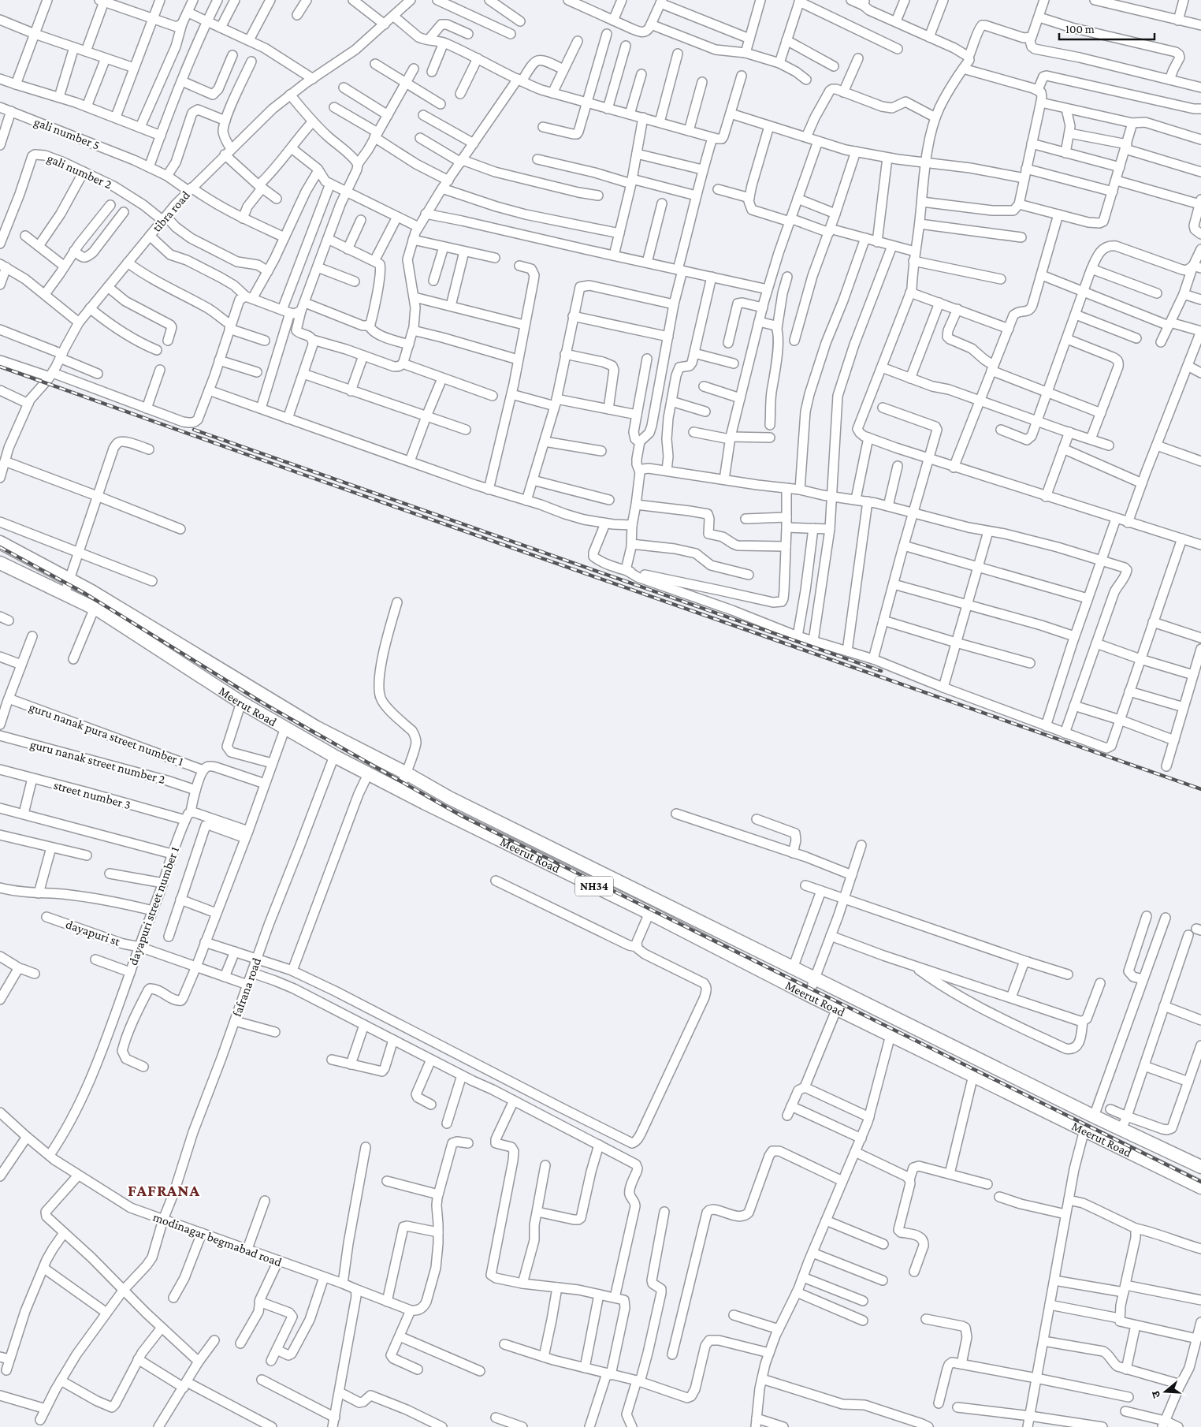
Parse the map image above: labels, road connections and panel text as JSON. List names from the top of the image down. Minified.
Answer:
{"streets":{"highway":["Meerut Road","NH34"],"street":["gali number 5","gali number 2","tibra road","guru nanak pura street number 1","guru nanak street number 2","street number 3","dayapuri street number 1","dayapuri st","fafrana road","modinagar begmabad road"]},"crossings":[["gali number 5","tibra road"],["gali number 2","tibra road"],["Meerut Road","fafrana road"],["guru nanak pura street number 1","dayapuri street number 1"],["guru nanak street number 2","dayapuri street number 1"],["street number 3","dayapuri street number 1"],["dayapuri street number 1","dayapuri st"],["dayapuri street number 1","modinagar begmabad road"],["dayapuri st","fafrana road"],["fafrana road","modinagar begmabad road"]],"districts":["FAFRANA"],"scale_bar":"100 m","north":"left"}
